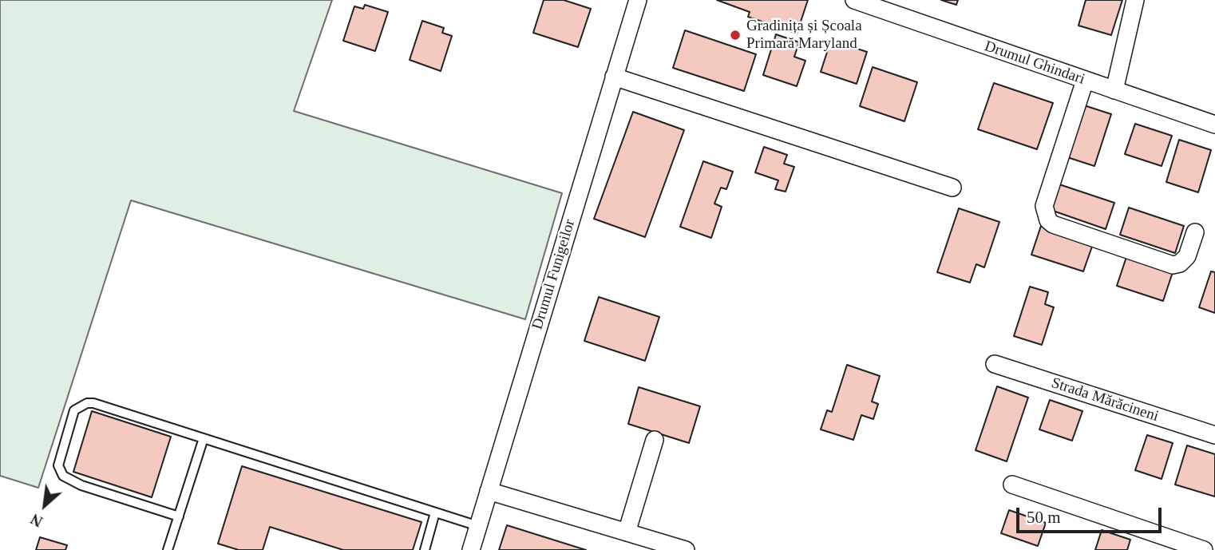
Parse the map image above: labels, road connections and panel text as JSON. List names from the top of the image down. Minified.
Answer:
{"streets":{"street":["Drumul Ghindari","Drumul Funigeilor","Strada Mărăcineni"]},"places":["Gradinița și Școala Primară Maryland"],"scale_bar":"50 m","north":"bottom left"}
